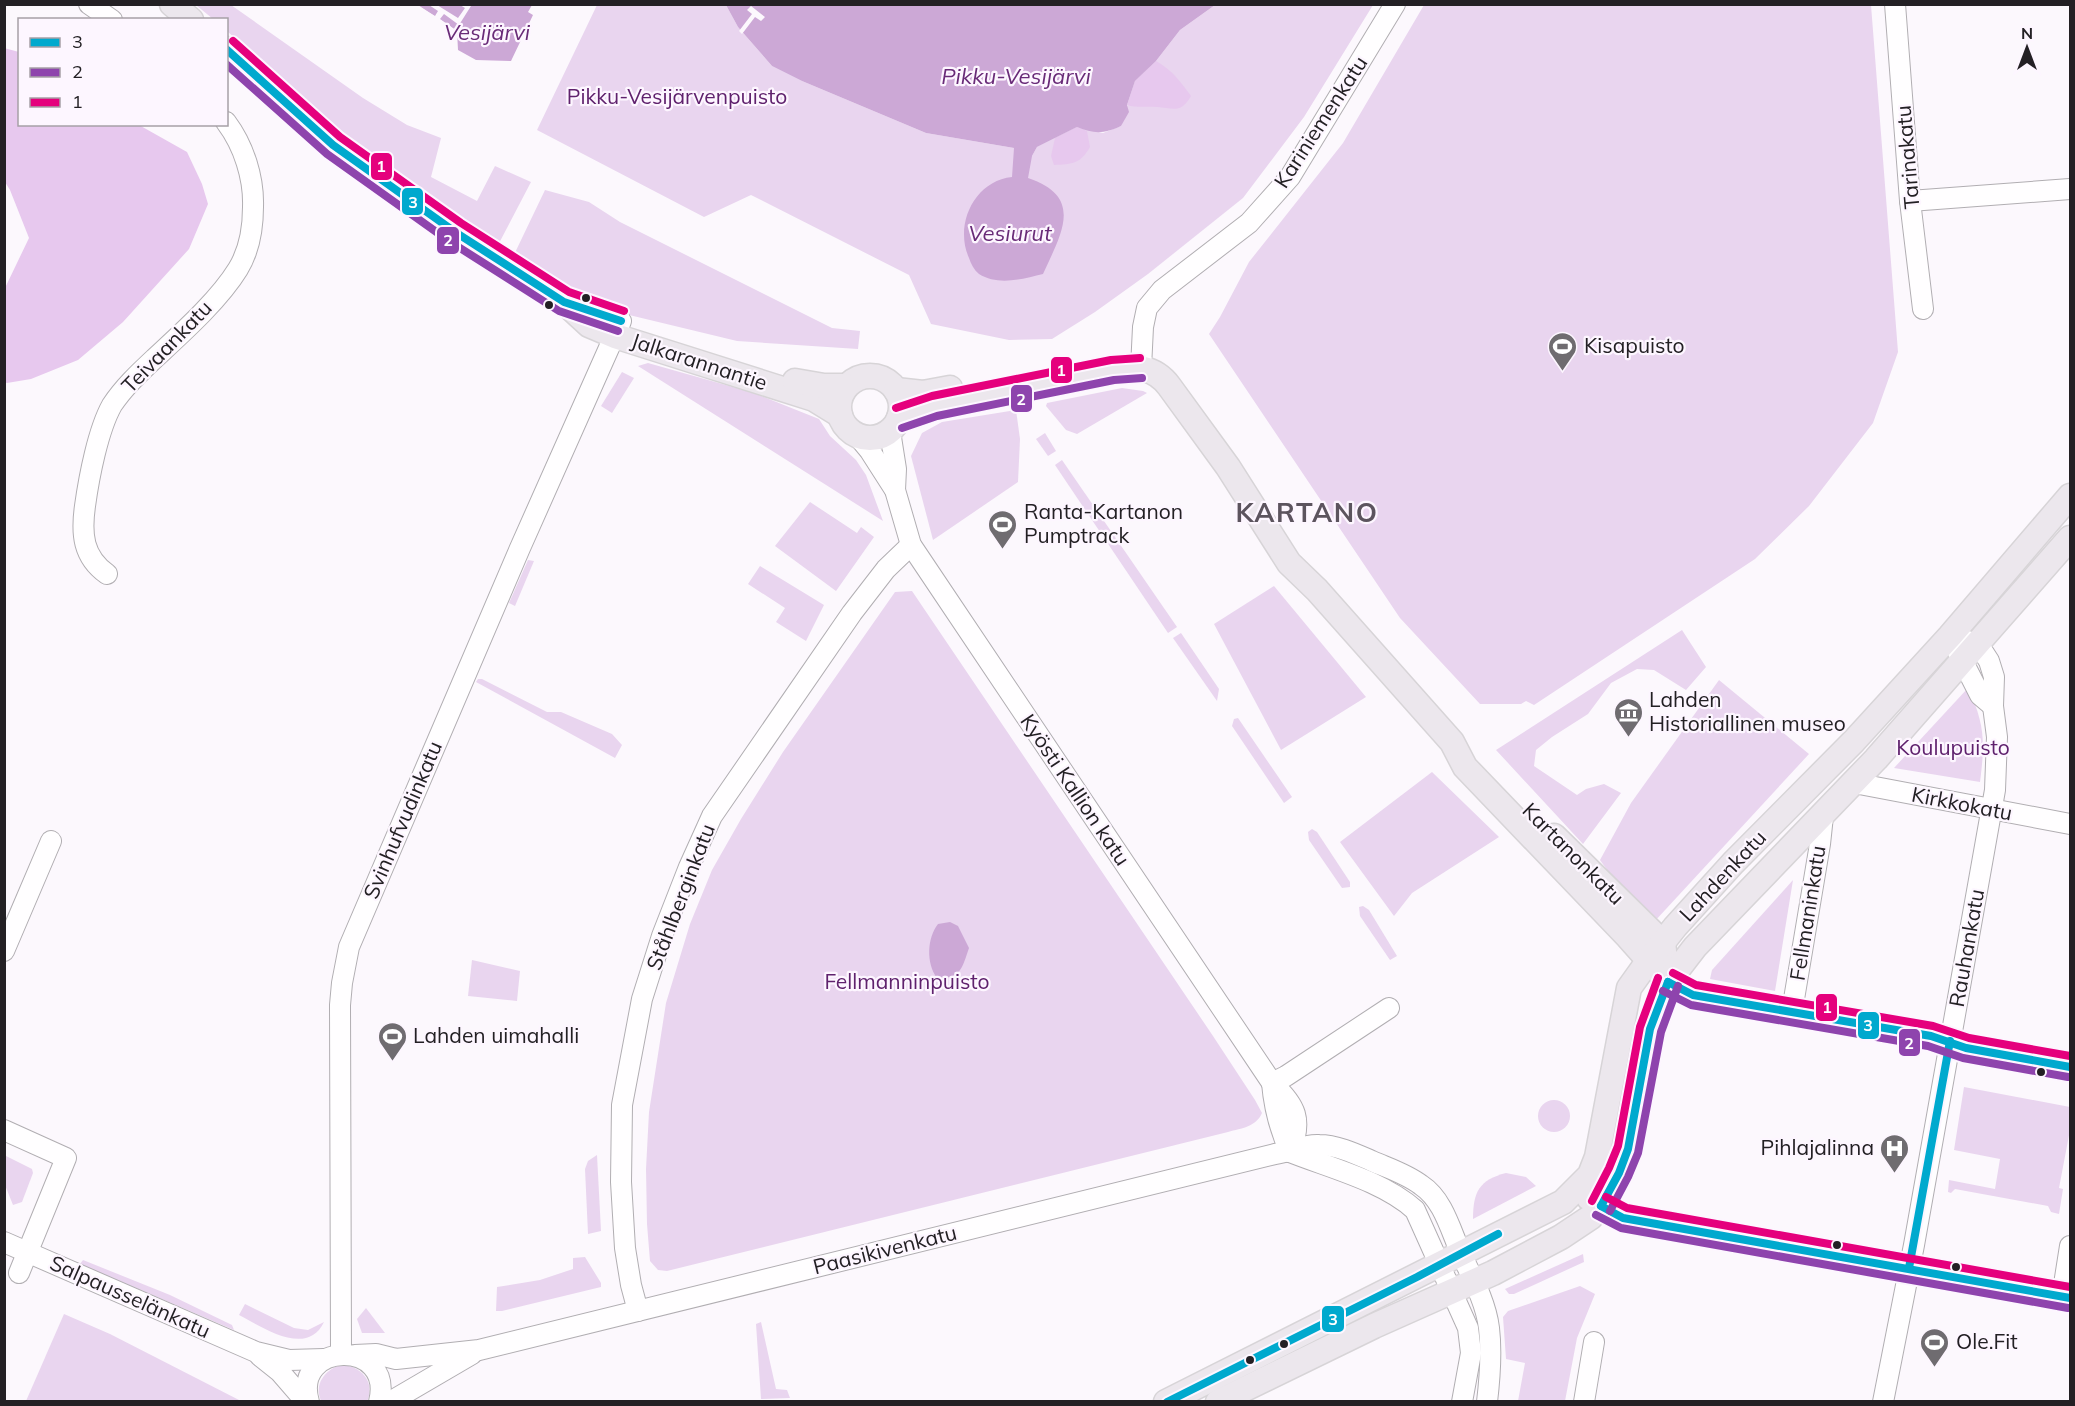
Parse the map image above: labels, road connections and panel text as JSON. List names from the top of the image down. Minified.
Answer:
{"streets":{"main road":["Jalkarannantie","Kartanonkatu","Lahdenkatu"],"street":["Kariniemenkatu","Tarinakatu","Teivaankatu","Kyösti Kallion katu","Kirkkokatu","Svinhufvudinkatu","Ståhlberginkatu","Fellmaninkatu","Rauhankatu","Paasikivenkatu","Salpausselänkatu"]},"crossings":[["Kariniemenkatu","Kartanonkatu"],["Jalkarannantie","Kyösti Kallion katu"],["Jalkarannantie","Svinhufvudinkatu"],["Jalkarannantie","Kartanonkatu"],["Kyösti Kallion katu","Kartanonkatu"],["Kyösti Kallion katu","Ståhlberginkatu"],["Kyösti Kallion katu","Paasikivenkatu"],["Kirkkokatu","Lahdenkatu"],["Kirkkokatu","Rauhankatu"],["Svinhufvudinkatu","Paasikivenkatu"],["Svinhufvudinkatu","Salpausselänkatu"],["Kartanonkatu","Lahdenkatu"],["Lahdenkatu","Fellmaninkatu"],["Lahdenkatu","Rauhankatu"],["Lahdenkatu","Paasikivenkatu"],["Ståhlberginkatu","Paasikivenkatu"],["Paasikivenkatu","Salpausselänkatu"]],"districts":["KARTANO"],"water":["Vesijärvi","Pikku-Vesijärvi","Vesiurut"],"parks":["Pikku-Vesijärvenpuisto","Koulupuisto","Fellmanninpuisto"],"places":{"sports":["Kisapuisto","Ranta-Kartanon Pumptrack","Lahden uimahalli","Ole.Fit"],"museum":["Lahden Historiallinen museo"],"hospital":["Pihlajalinna"]},"lines":["transit line 1","transit line 3","transit line 2"],"legend":["3","2","1"],"north":"top"}
